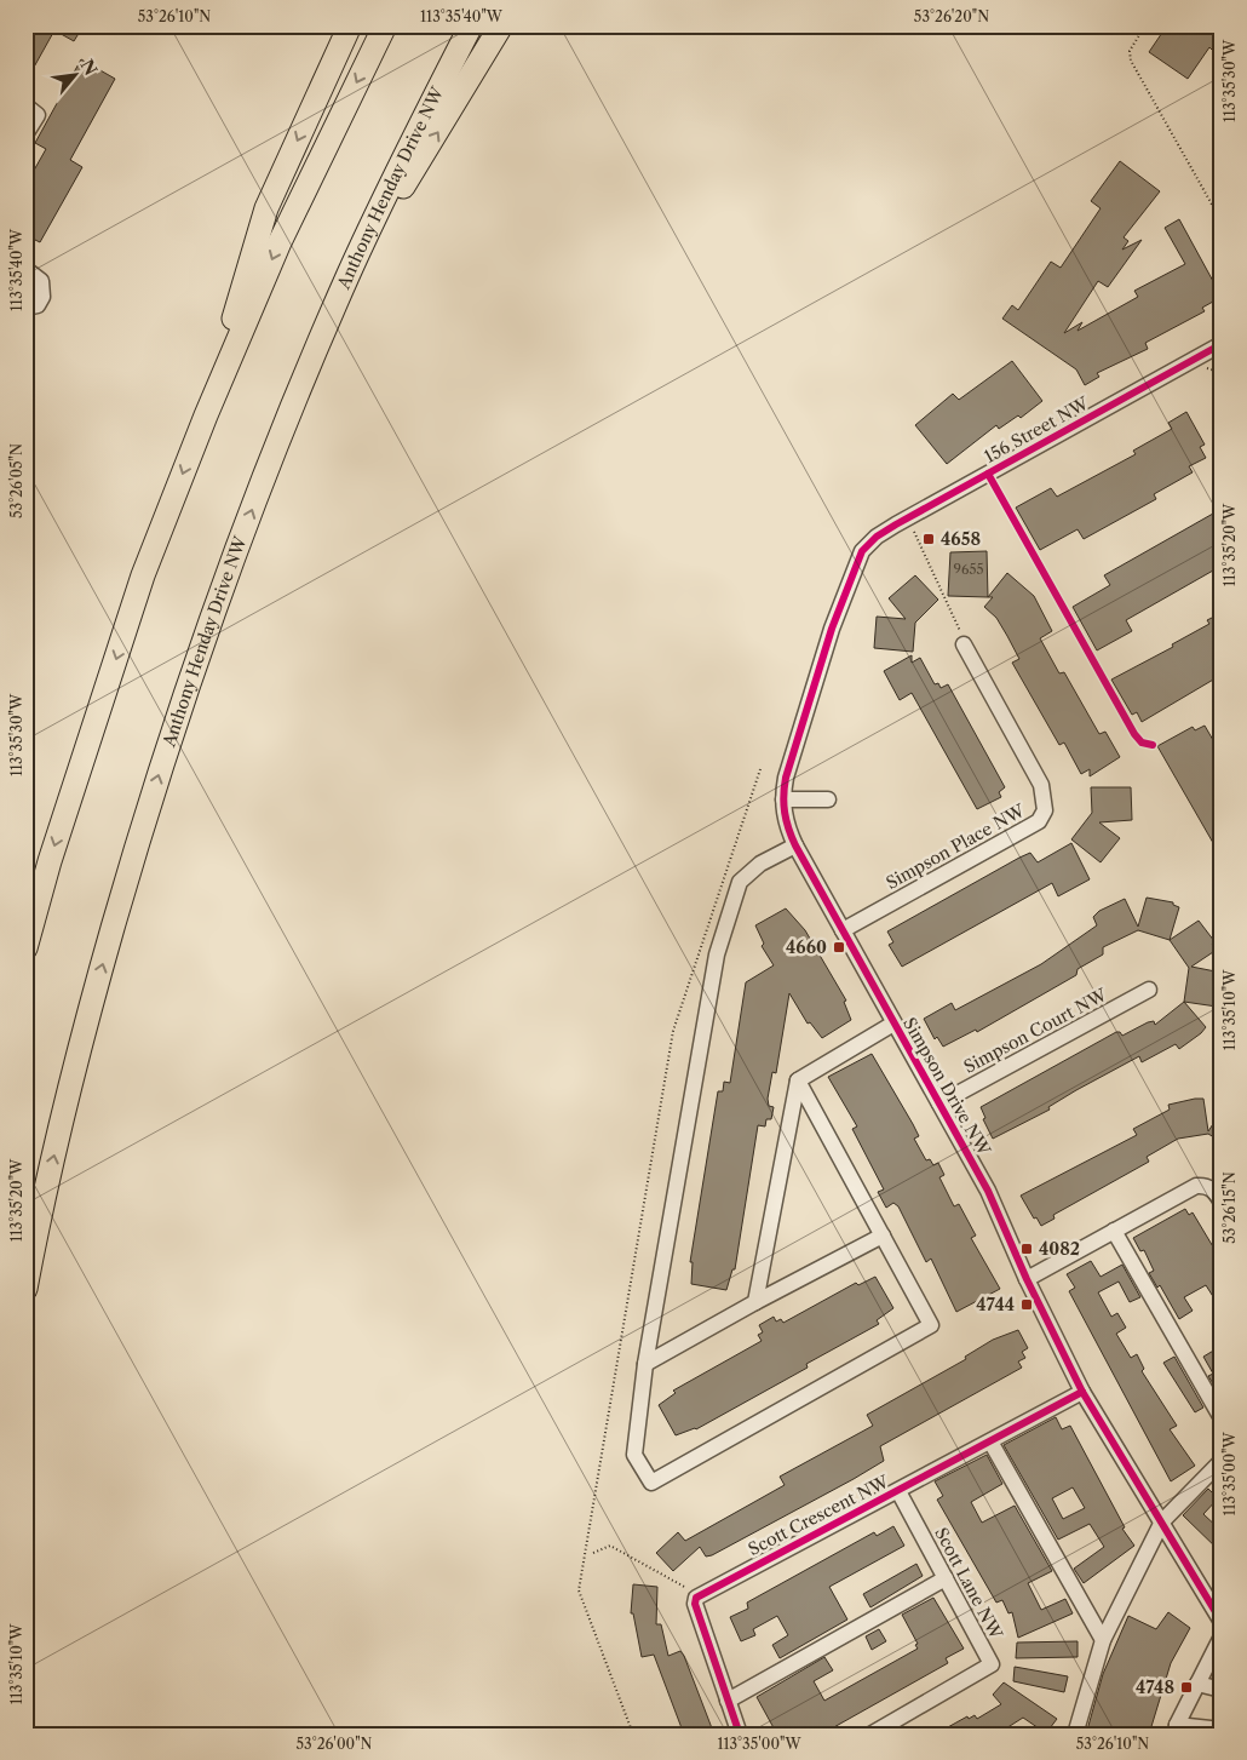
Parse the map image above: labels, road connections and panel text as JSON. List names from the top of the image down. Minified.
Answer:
{"streets":{"highway":["Anthony Henday Drive NW"],"street":["156 Street NW","Simpson Place NW","Simpson Court NW","Simpson Drive NW","Scott Crescent NW","Scott Lane NW"]},"crossings":[["156 Street NW","Simpson Drive NW"],["Simpson Place NW","Simpson Drive NW"],["Simpson Court NW","Simpson Drive NW"],["Simpson Drive NW","Scott Crescent NW"],["Scott Crescent NW","Scott Lane NW"]],"places":{"transit":["4658","4660","4082","4744","4748"]},"house_numbers":["9655"],"north":"top right","coordinates":["53°26'10\"N","113°35'40\"W","53°26'20\"N","113°35'30\"W","53°26'05\"N","113°35'20\"W","113°35'10\"W","53°26'15\"N","113°35'00\"W","53°26'00\"N"]}
